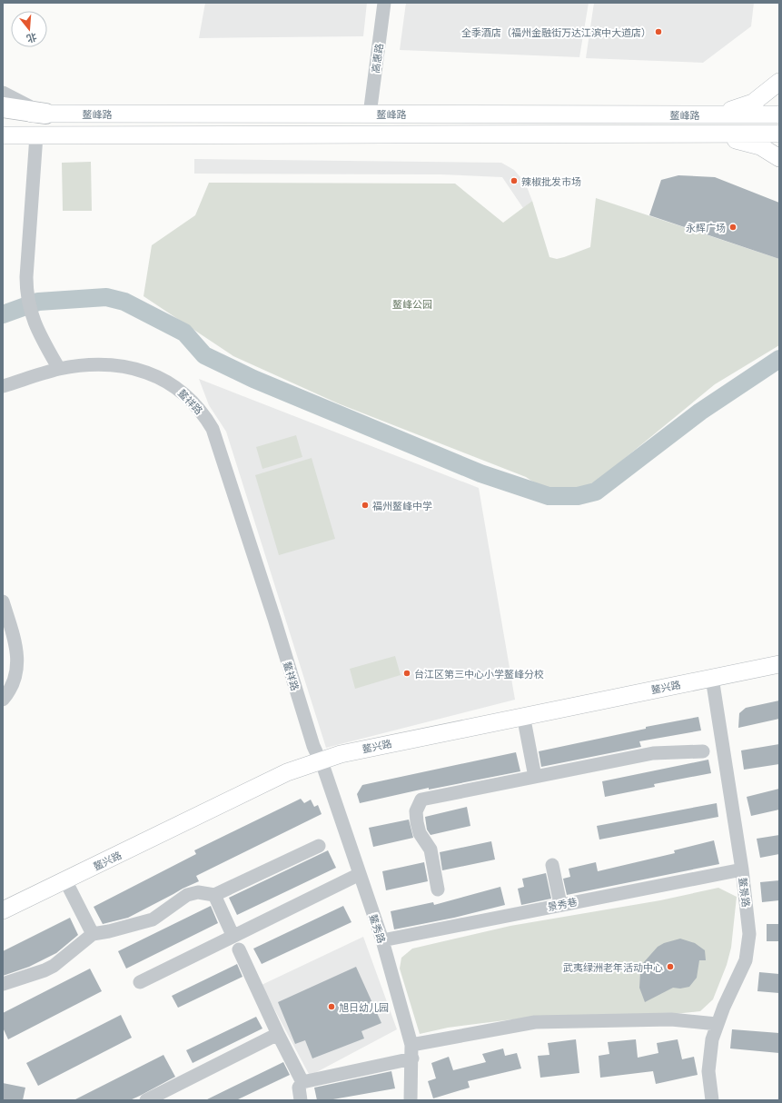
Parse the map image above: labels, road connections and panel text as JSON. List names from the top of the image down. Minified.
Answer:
{"streets":{"main road":["鳌峰路","鳌兴路"],"street":["高惠路","鳌祥路","鳌景路","景秀巷","鳌秀路"]},"crossings":[["高惠路","鳌峰路"],["鳌祥路","鳌兴路"],["鳌祥路","鳌秀路"],["鳌兴路","鳌景路"],["鳌兴路","鳌秀路"],["鳌景路","景秀巷"],["景秀巷","鳌秀路"]],"parks":["鳌峰公园"],"places":["全季酒店（福州金融街万达江滨中大道店）","辣椒批发市场","永辉广场","福州鳌峰中学","台江区第三中心小学鳌峰分校","武夷绿洲老年活动中心","旭日幼儿园"],"north":"bottom"}
